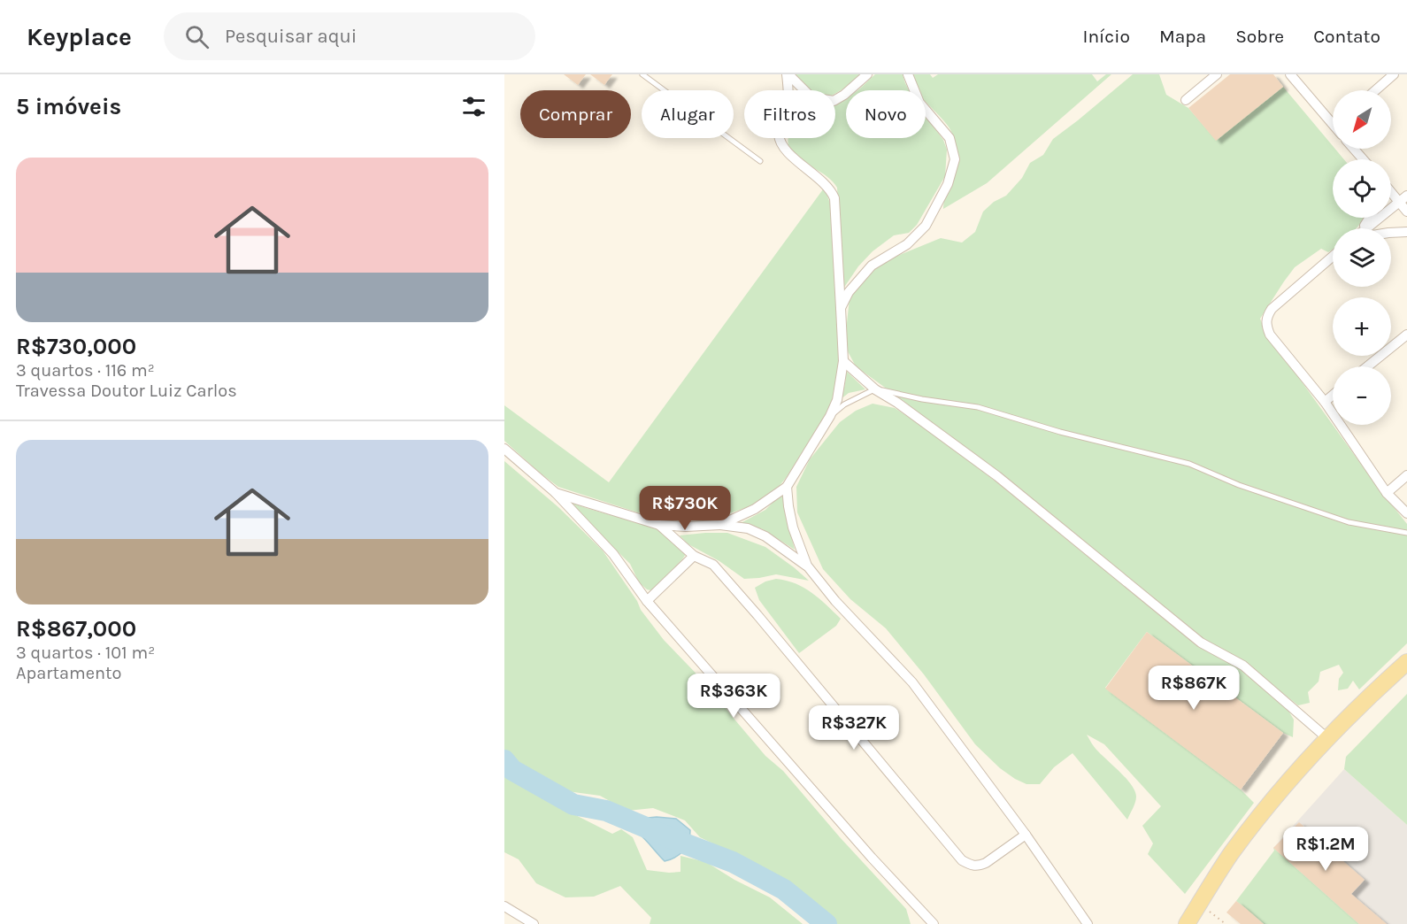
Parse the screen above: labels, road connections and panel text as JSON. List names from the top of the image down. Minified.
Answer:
{"north":"bottom left","page":{"header":"Keyplace","search":"Pesquisar aqui","nav":["Início","Mapa","Sobre","Contato"],"heading":"5 imóveis","map_buttons":["+","−"],"chip":["Comprar","Alugar","Filtros","Novo"],"list":[{"name":"R$730,000","note":"3 quartos · 116 m² · Travessa Doutor Luiz Carlos"},{"name":"R$867,000","note":"3 quartos · 101 m² · Apartamento"}],"price":["R$730K","R$867K","R$363K","R$327K","R$1.2M"]}}
